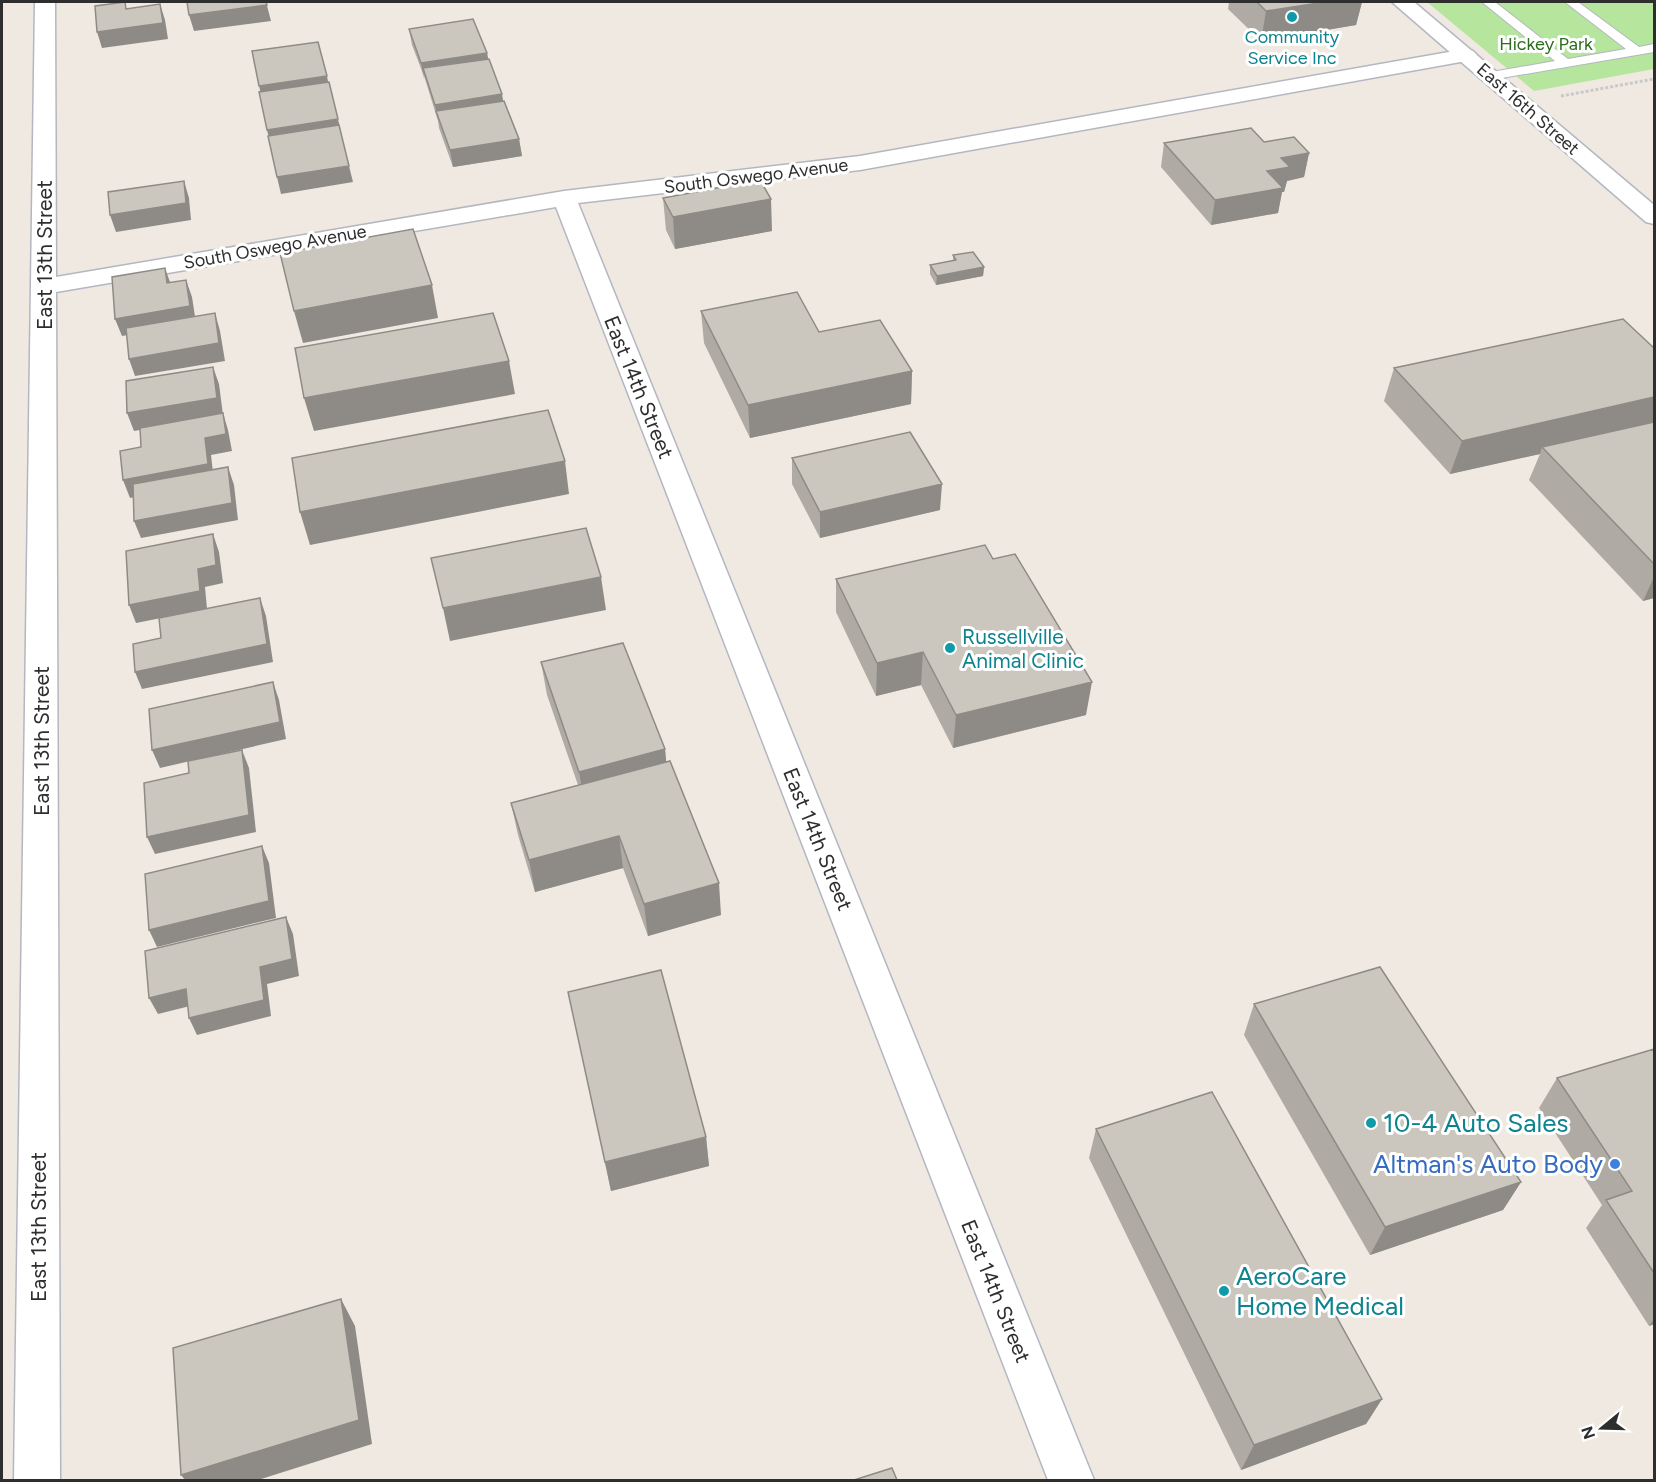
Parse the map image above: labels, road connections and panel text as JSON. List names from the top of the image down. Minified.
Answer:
{"streets":{"street":["East 16th Street","South Oswego Avenue","East 13th Street","East 14th Street"]},"crossings":[["East 16th Street","South Oswego Avenue"],["South Oswego Avenue","East 13th Street"],["South Oswego Avenue","East 14th Street"]],"parks":["Hickey Park"],"places":["Community Service Inc","Russellville Animal Clinic","10-4 Auto Sales","Altman's Auto Body","AeroCare Home Medical"],"north":"left"}
